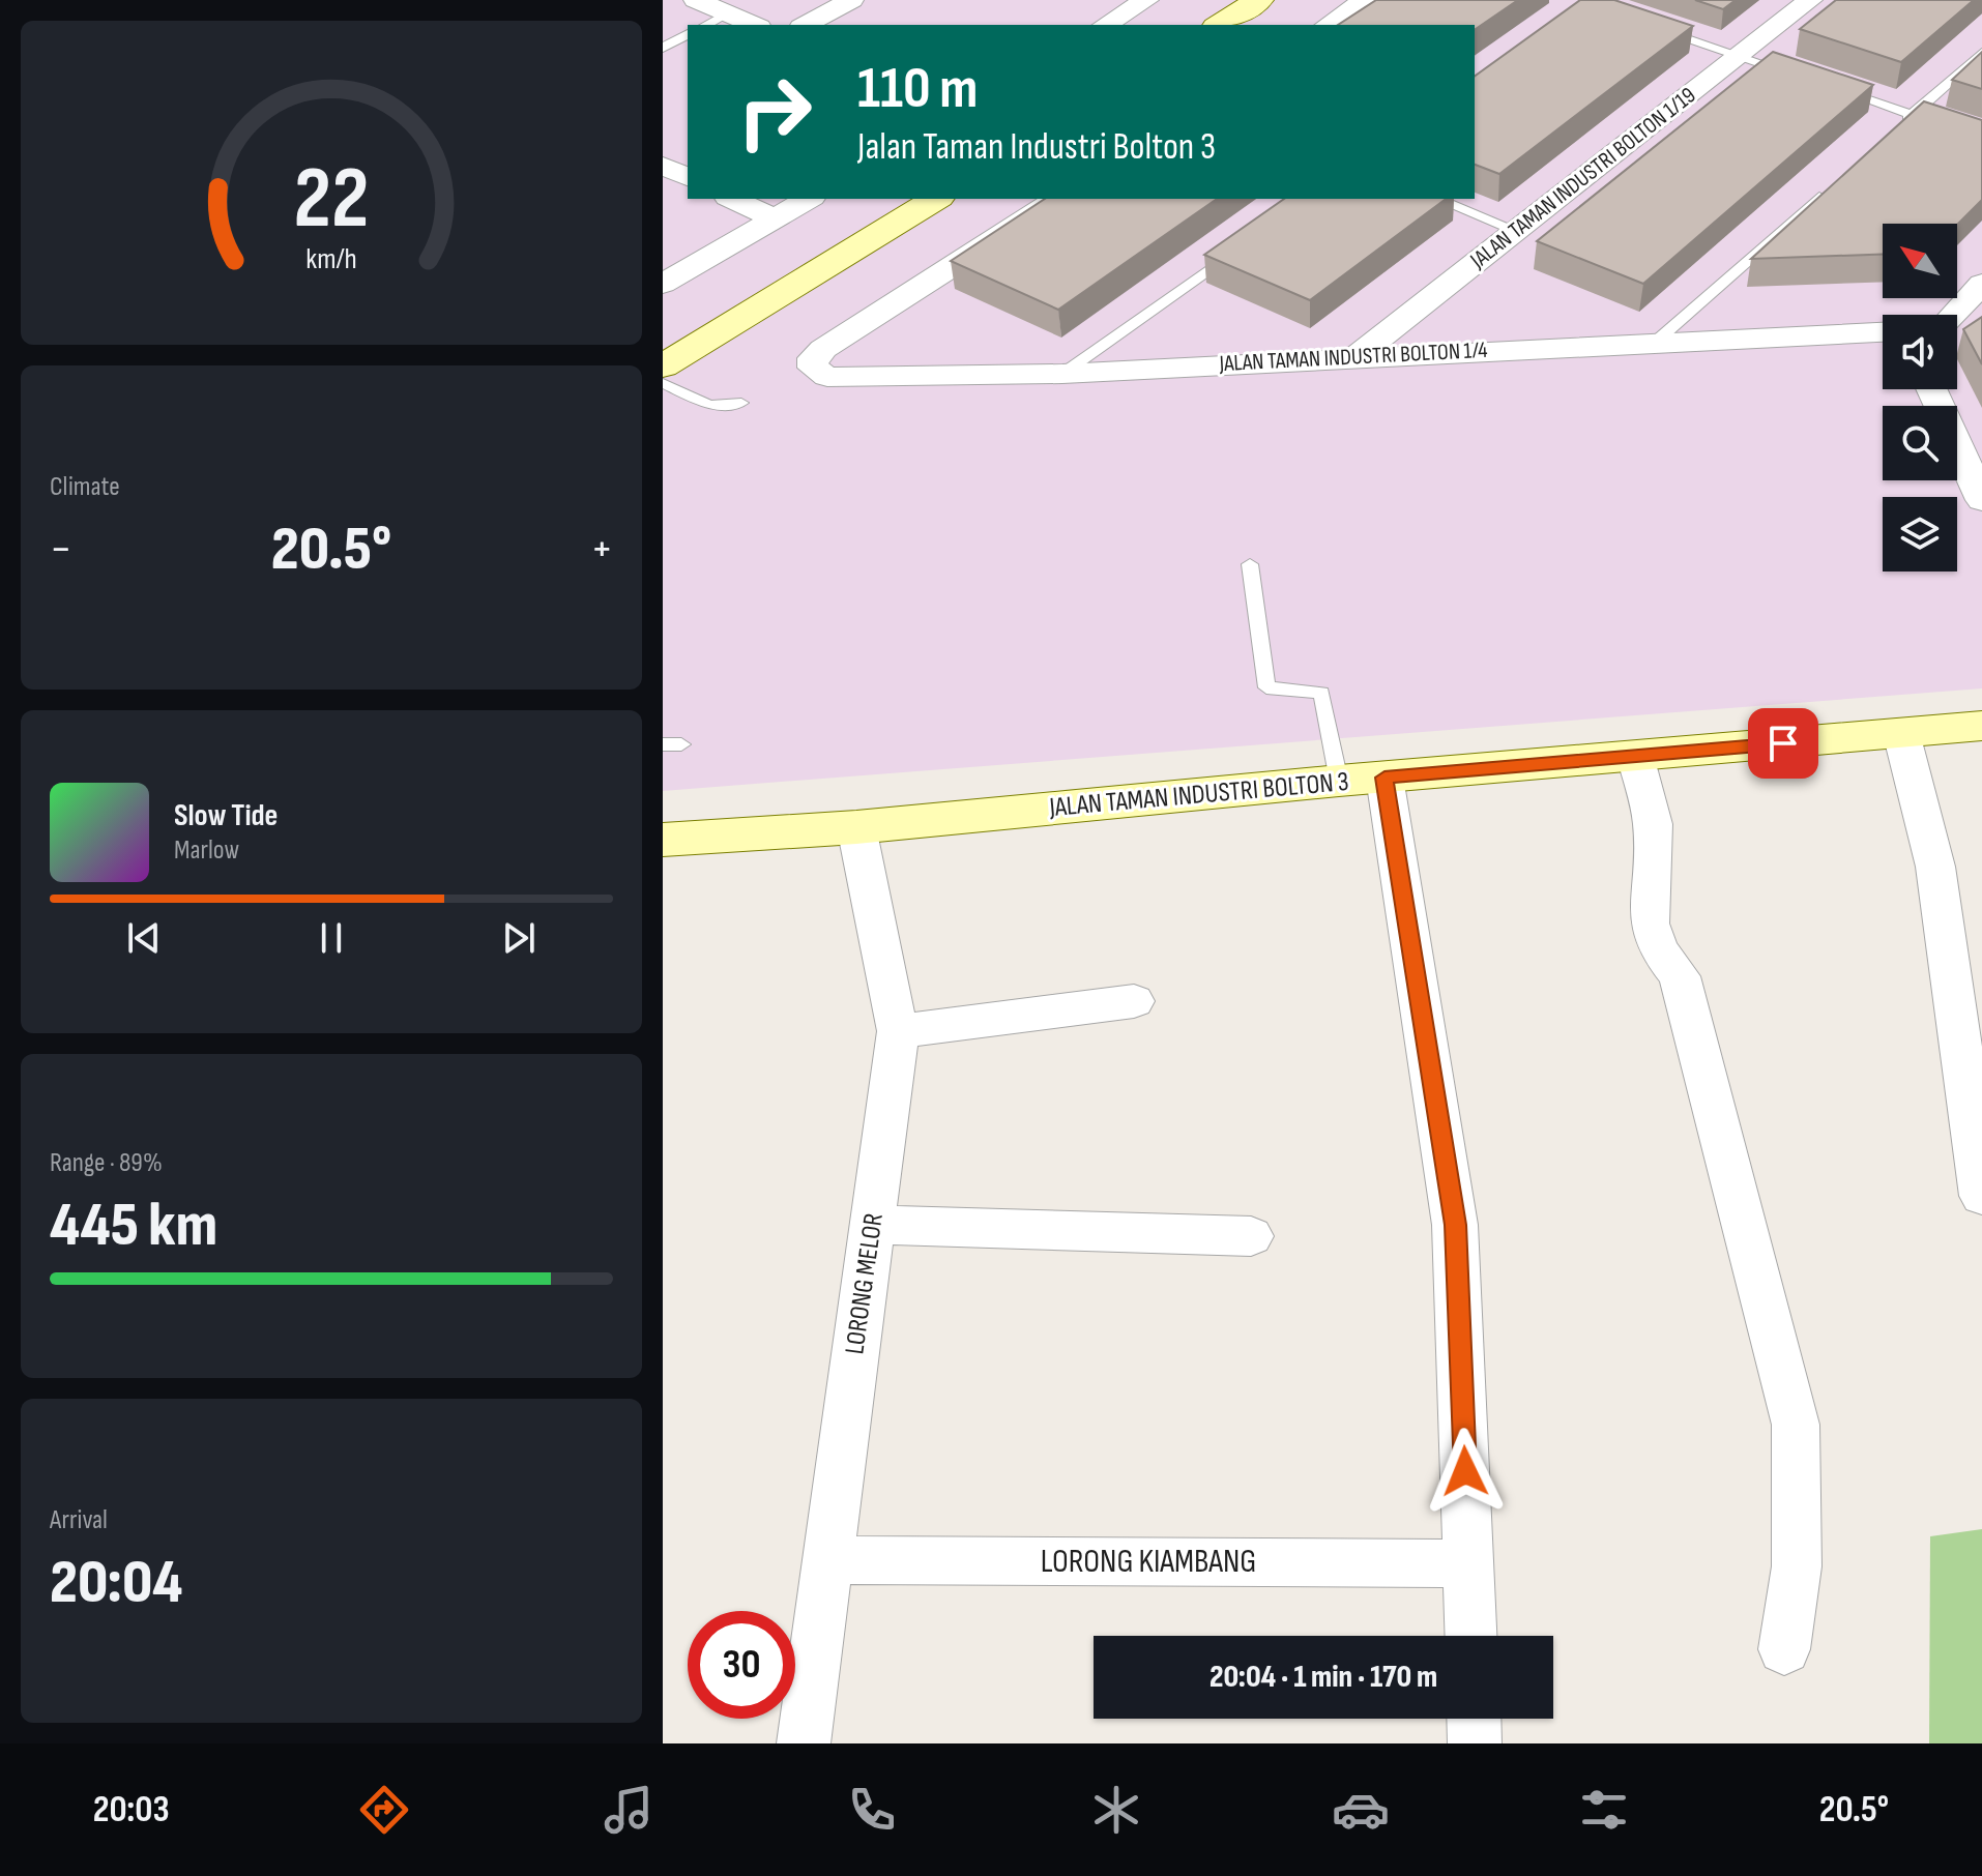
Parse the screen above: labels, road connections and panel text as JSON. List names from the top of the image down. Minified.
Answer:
{"streets":{"street":["JALAN TAMAN INDUSTRI BOLTON 1/19","JALAN TAMAN INDUSTRI BOLTON 1/4","JALAN TAMAN INDUSTRI BOLTON 3","LORONG MELOR","LORONG KIAMBANG"]},"crossings":[["JALAN TAMAN INDUSTRI BOLTON 1/19","JALAN TAMAN INDUSTRI BOLTON 1/4"],["JALAN TAMAN INDUSTRI BOLTON 3","LORONG MELOR"],["LORONG MELOR","LORONG KIAMBANG"]],"north":"top left","page":{"turn":["110 m","Jalan Taman Industri Bolton 3"],"tile":["Climate",["Range · 89%","445 km"],["Arrival","20:04"]],"heat":["−","20.5°","+"],"song":["Slow Tide","Marlow"],"limit":"30","trip":"20:04 · 1 min · 170 m","tabs":["20:03","20.5°"],"gauge":["22","km/h"]}}
